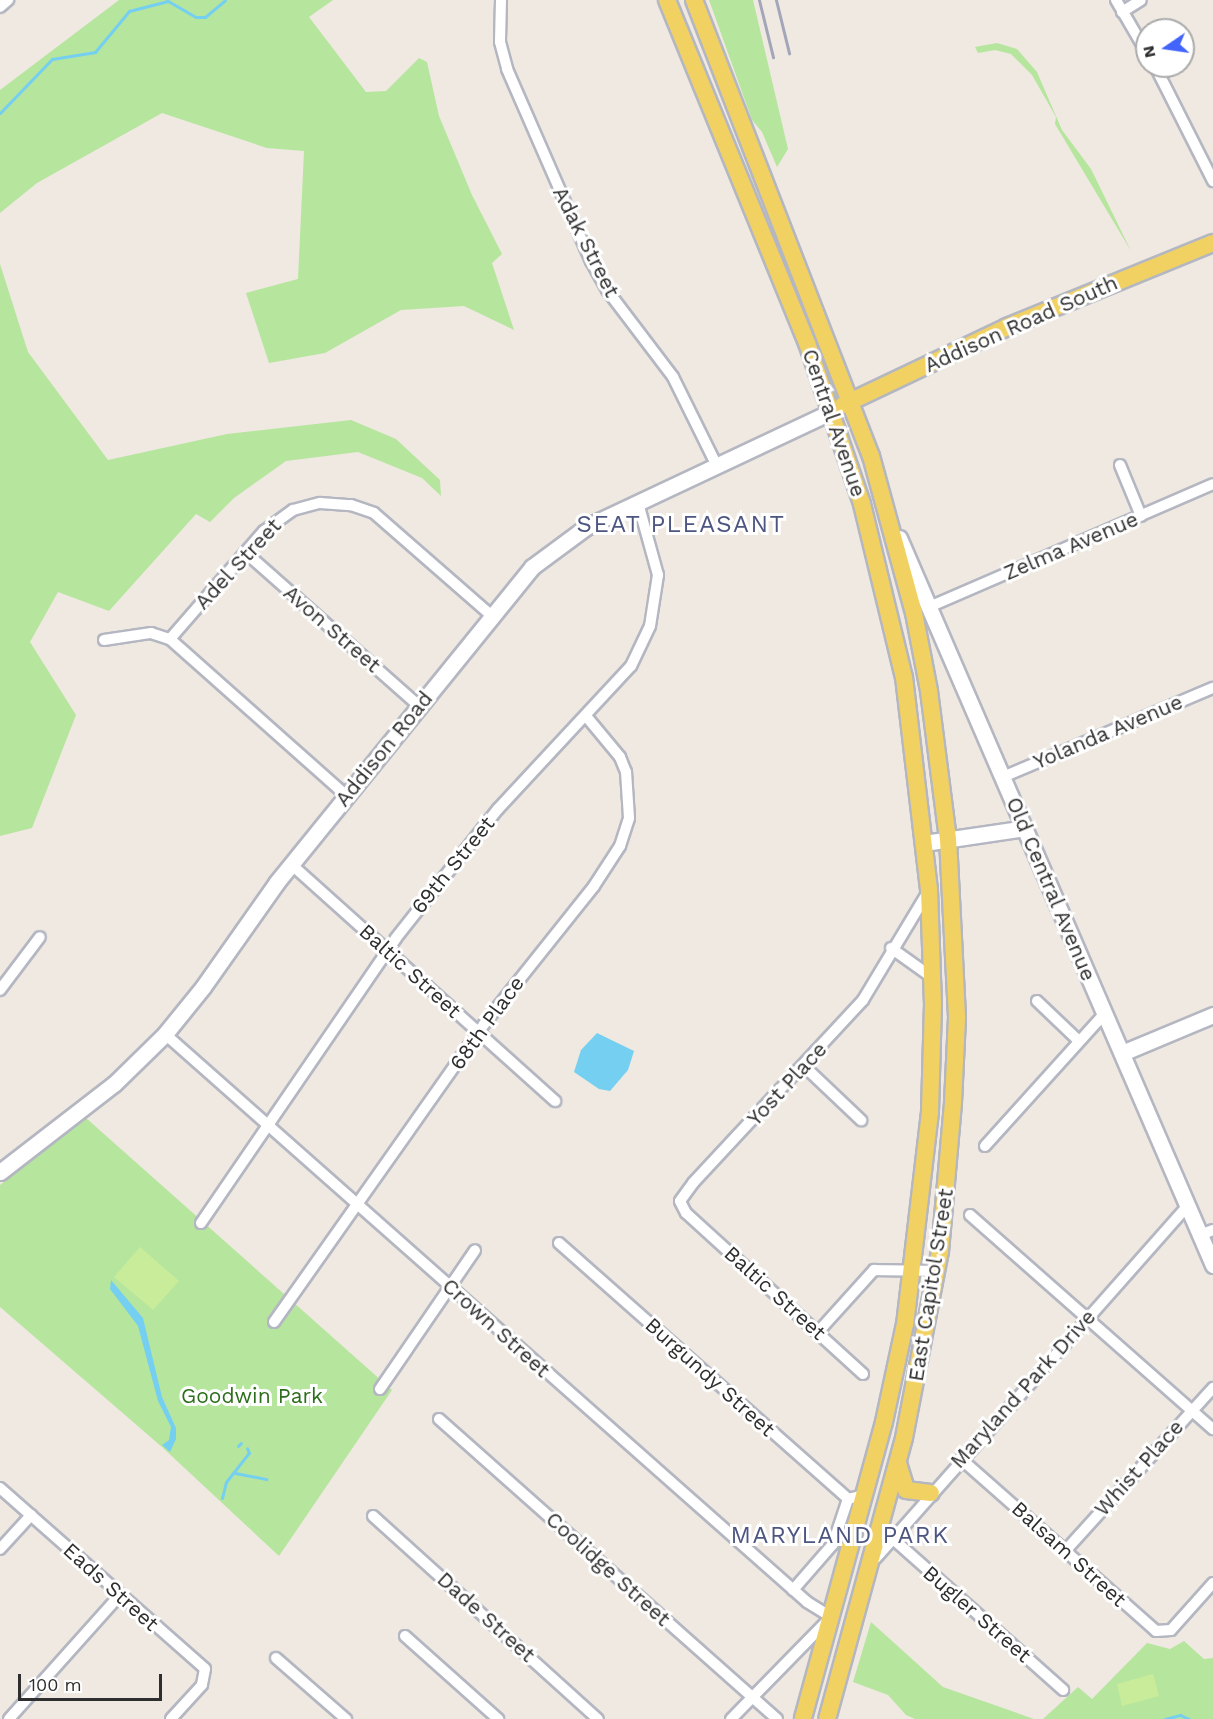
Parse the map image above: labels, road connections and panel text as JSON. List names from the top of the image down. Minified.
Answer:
{"streets":{"main road":["Addison Road South","Central Avenue","Addison Road","Old Central Avenue","East Capitol Street"],"street":["Adak Street","Zelma Avenue","Adel Street","Avon Street","Yolanda Avenue","69th Street","Baltic Street","68th Place","Yost Place","Crown Street","Burgundy Street","Maryland Park Drive","Whist Place","Balsam Street","Coolidge Street","Eads Street","Bugler Street","Dade Street"]},"crossings":[["Adak Street","Addison Road"],["Addison Road South","Central Avenue"],["Addison Road South","Addison Road"],["Central Avenue","Addison Road"],["Central Avenue","Old Central Avenue"],["Central Avenue","East Capitol Street"],["Zelma Avenue","Old Central Avenue"],["Adel Street","Avon Street"],["Adel Street","Addison Road"],["Avon Street","Addison Road"],["Yolanda Avenue","Old Central Avenue"],["Addison Road","69th Street"],["Addison Road","Baltic Street"],["Addison Road","Crown Street"],["69th Street","Baltic Street"],["69th Street","68th Place"],["69th Street","Crown Street"],["Old Central Avenue","Maryland Park Drive"],["Baltic Street","68th Place"],["Baltic Street","Yost Place"],["68th Place","Crown Street"],["Yost Place","East Capitol Street"],["East Capitol Street","Crown Street"],["East Capitol Street","Burgundy Street"],["East Capitol Street","Maryland Park Drive"],["Maryland Park Drive","Balsam Street"],["Maryland Park Drive","Bugler Street"],["Whist Place","Balsam Street"]],"districts":["SEAT PLEASANT","MARYLAND PARK"],"parks":["Goodwin Park"],"scale_bar":"100 m","north":"left"}
